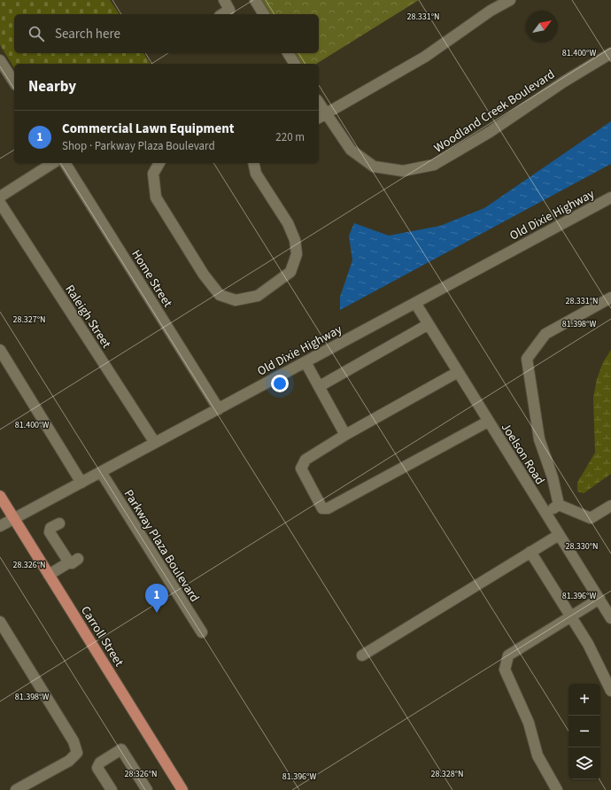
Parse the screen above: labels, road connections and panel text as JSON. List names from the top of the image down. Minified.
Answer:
{"streets":{"main road":["Carroll Street"],"street":["Woodland Creek Boulevard","Old Dixie Highway","Home Street","Raleigh Street","Joelson Road","Parkway Plaza Boulevard"]},"crossings":[["Old Dixie Highway","Home Street"],["Old Dixie Highway","Raleigh Street"],["Old Dixie Highway","Joelson Road"],["Old Dixie Highway","Parkway Plaza Boulevard"],["Old Dixie Highway","Carroll Street"]],"north":"top right","page":{"search":"Search here","heading":"Nearby","list":[{"mark":"1","name":"Commercial Lawn Equipment","note":"Shop · Parkway Plaza Boulevard","value":"220 m"}],"pins":"1","map_buttons":["+","−"]},"coordinates":["28.331°N","81.400°W","28.327°N","81.398°W","28.330°N","28.326°N","81.396°W","28.328°N"]}
